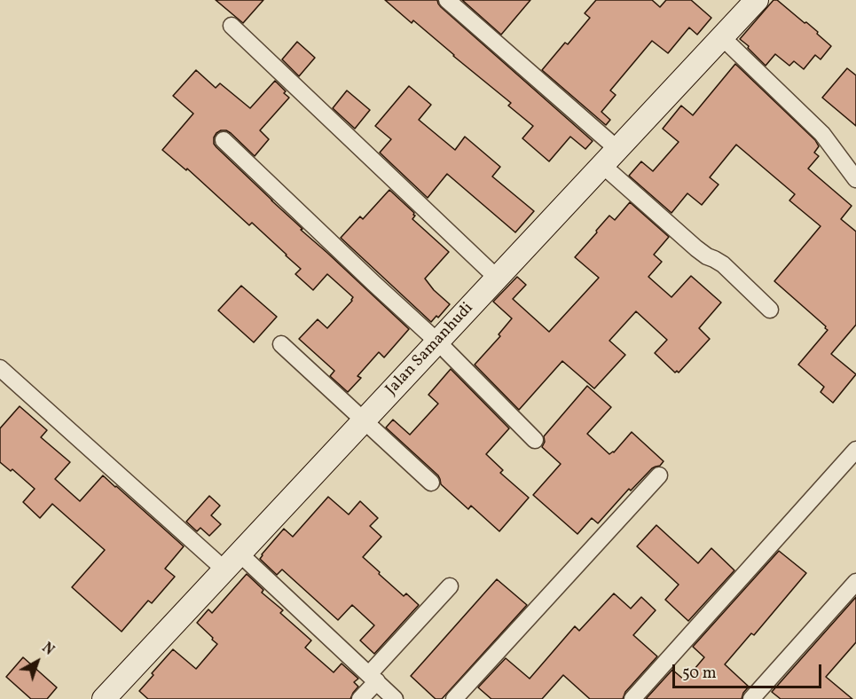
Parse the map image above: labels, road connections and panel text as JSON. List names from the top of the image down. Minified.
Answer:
{"streets":{"street":["Jalan Samanhudi"]},"scale_bar":"50 m","north":"top right"}
